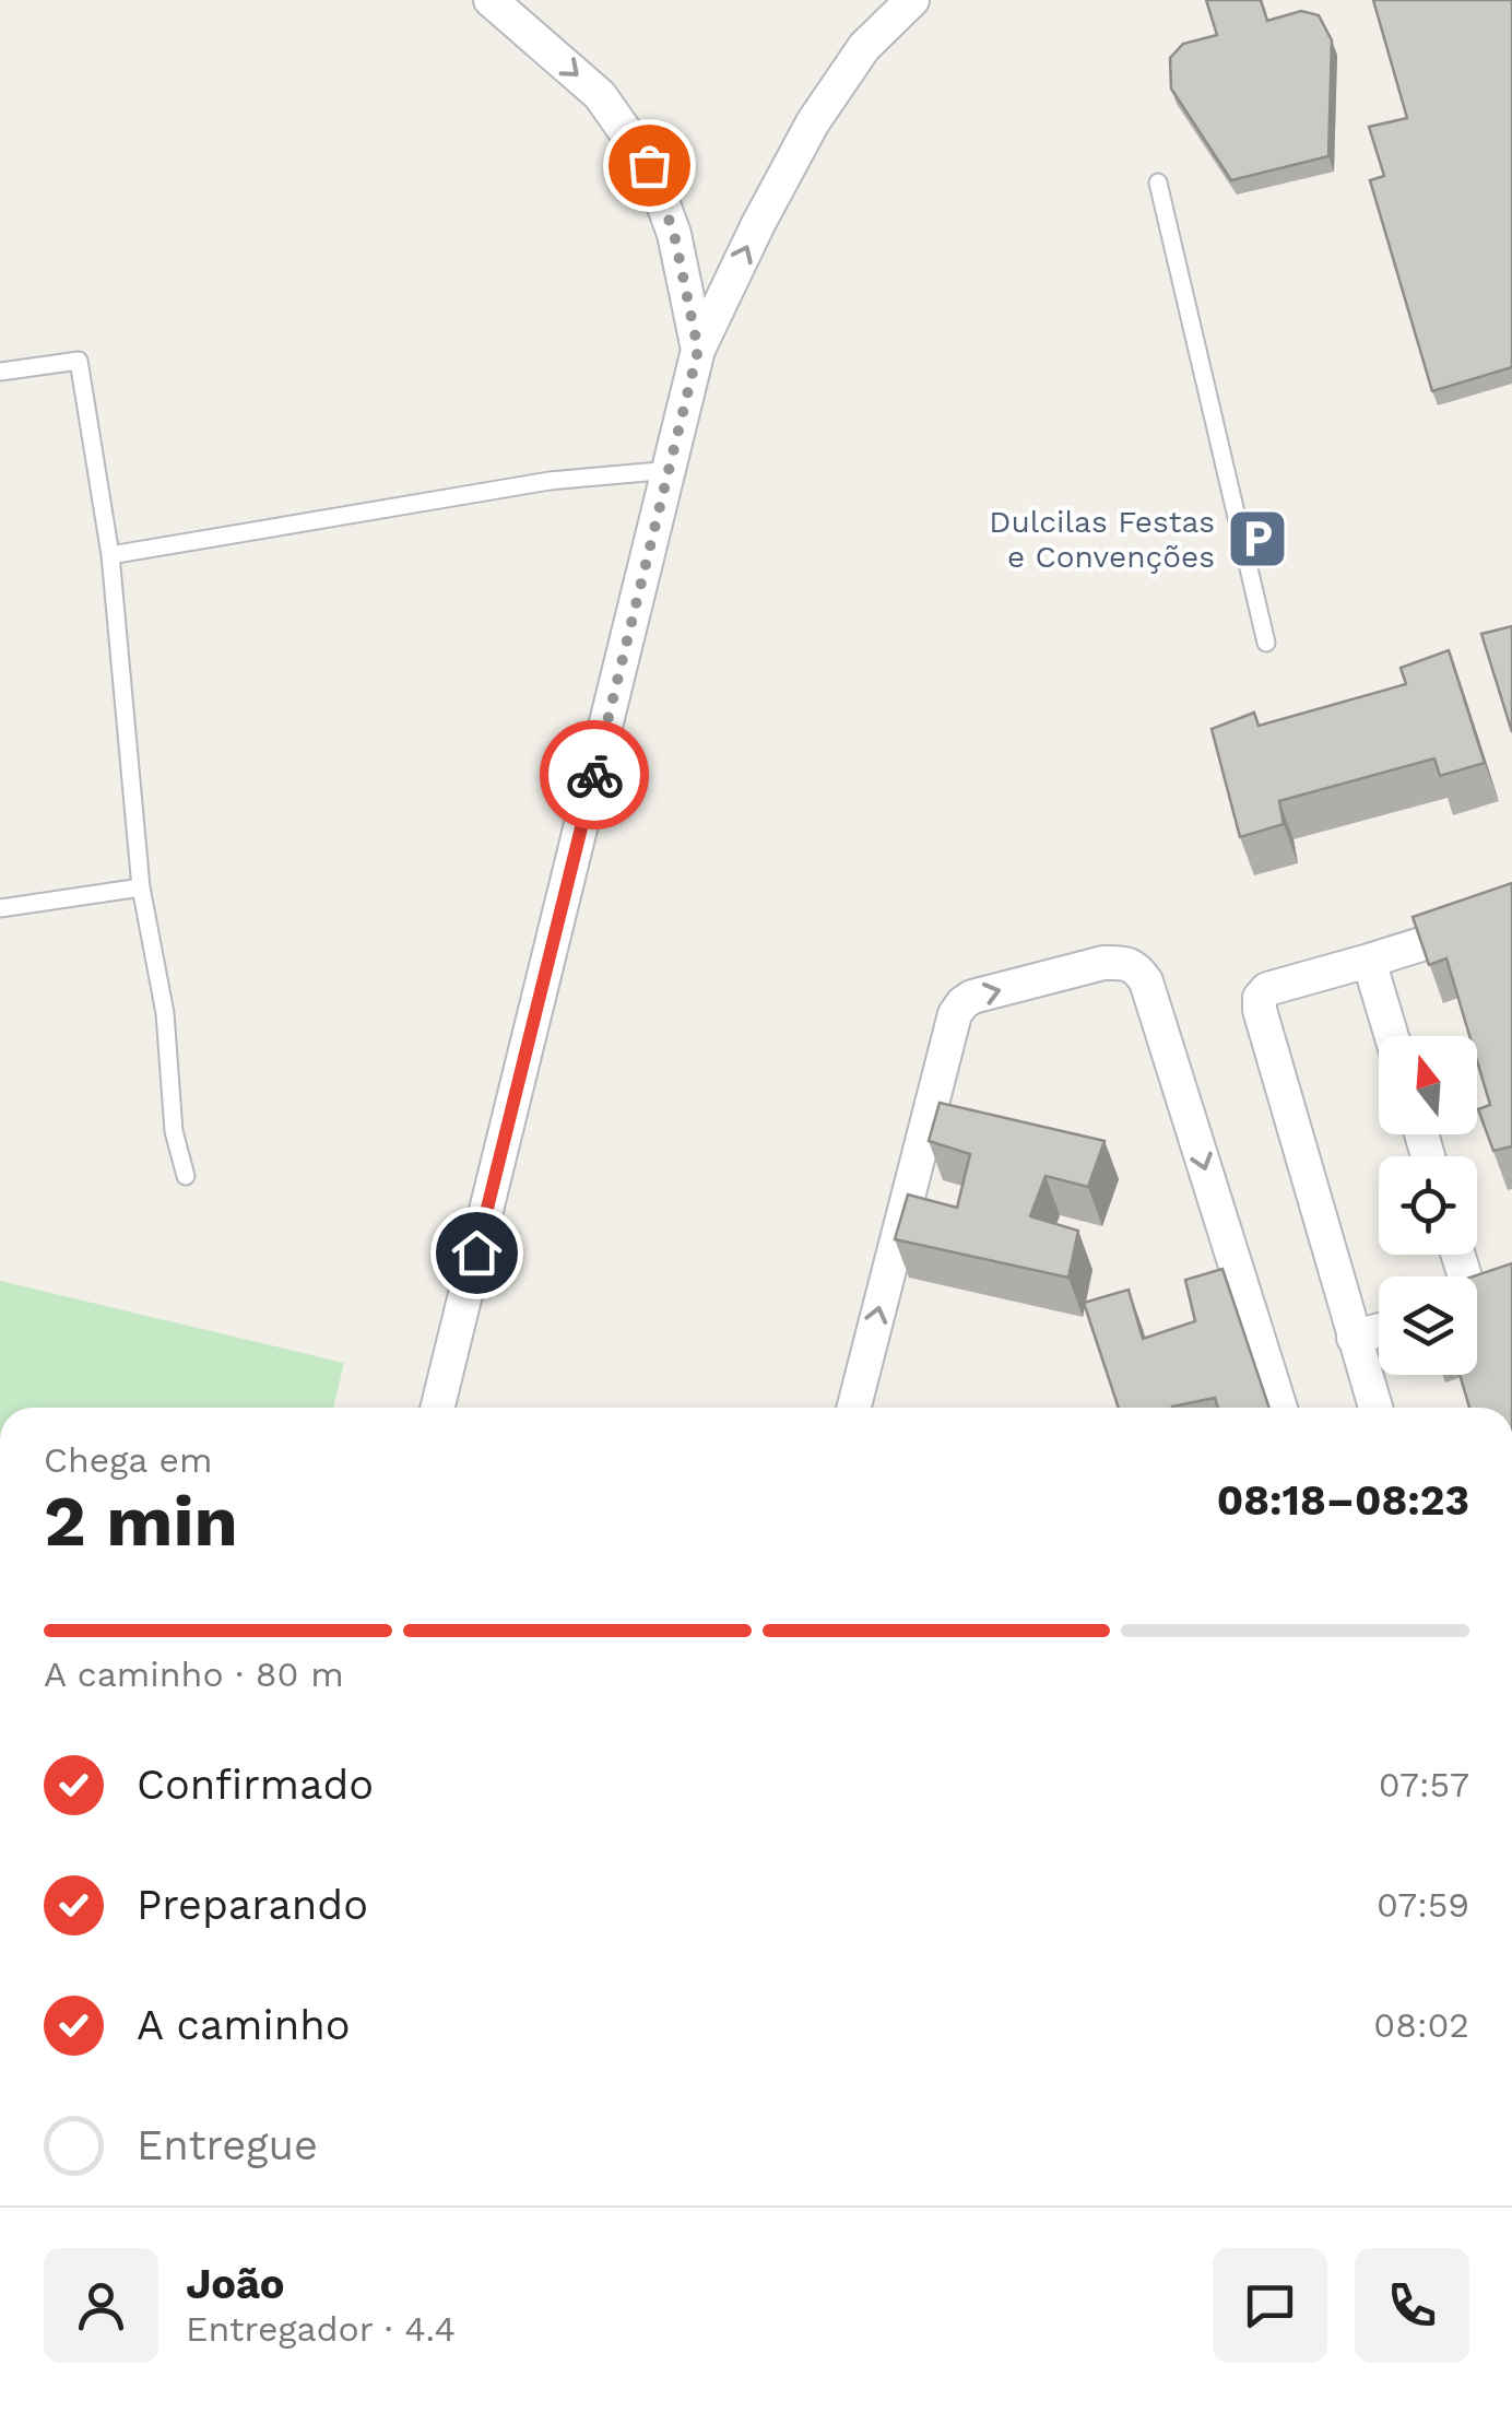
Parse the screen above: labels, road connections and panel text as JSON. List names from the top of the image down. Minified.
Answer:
{"places":{"parking":["Dulcilas Festas e Convenções"]},"north":"top","page":{"heading":["2 min","Chega em","08:18–08:23"],"panel":["João","Entregador · 4.4"],"bar":"A caminho · 80 m","list":[["Confirmado","07:57"],["Preparando","07:59"],["A caminho","08:02"],"Entregue"]}}
